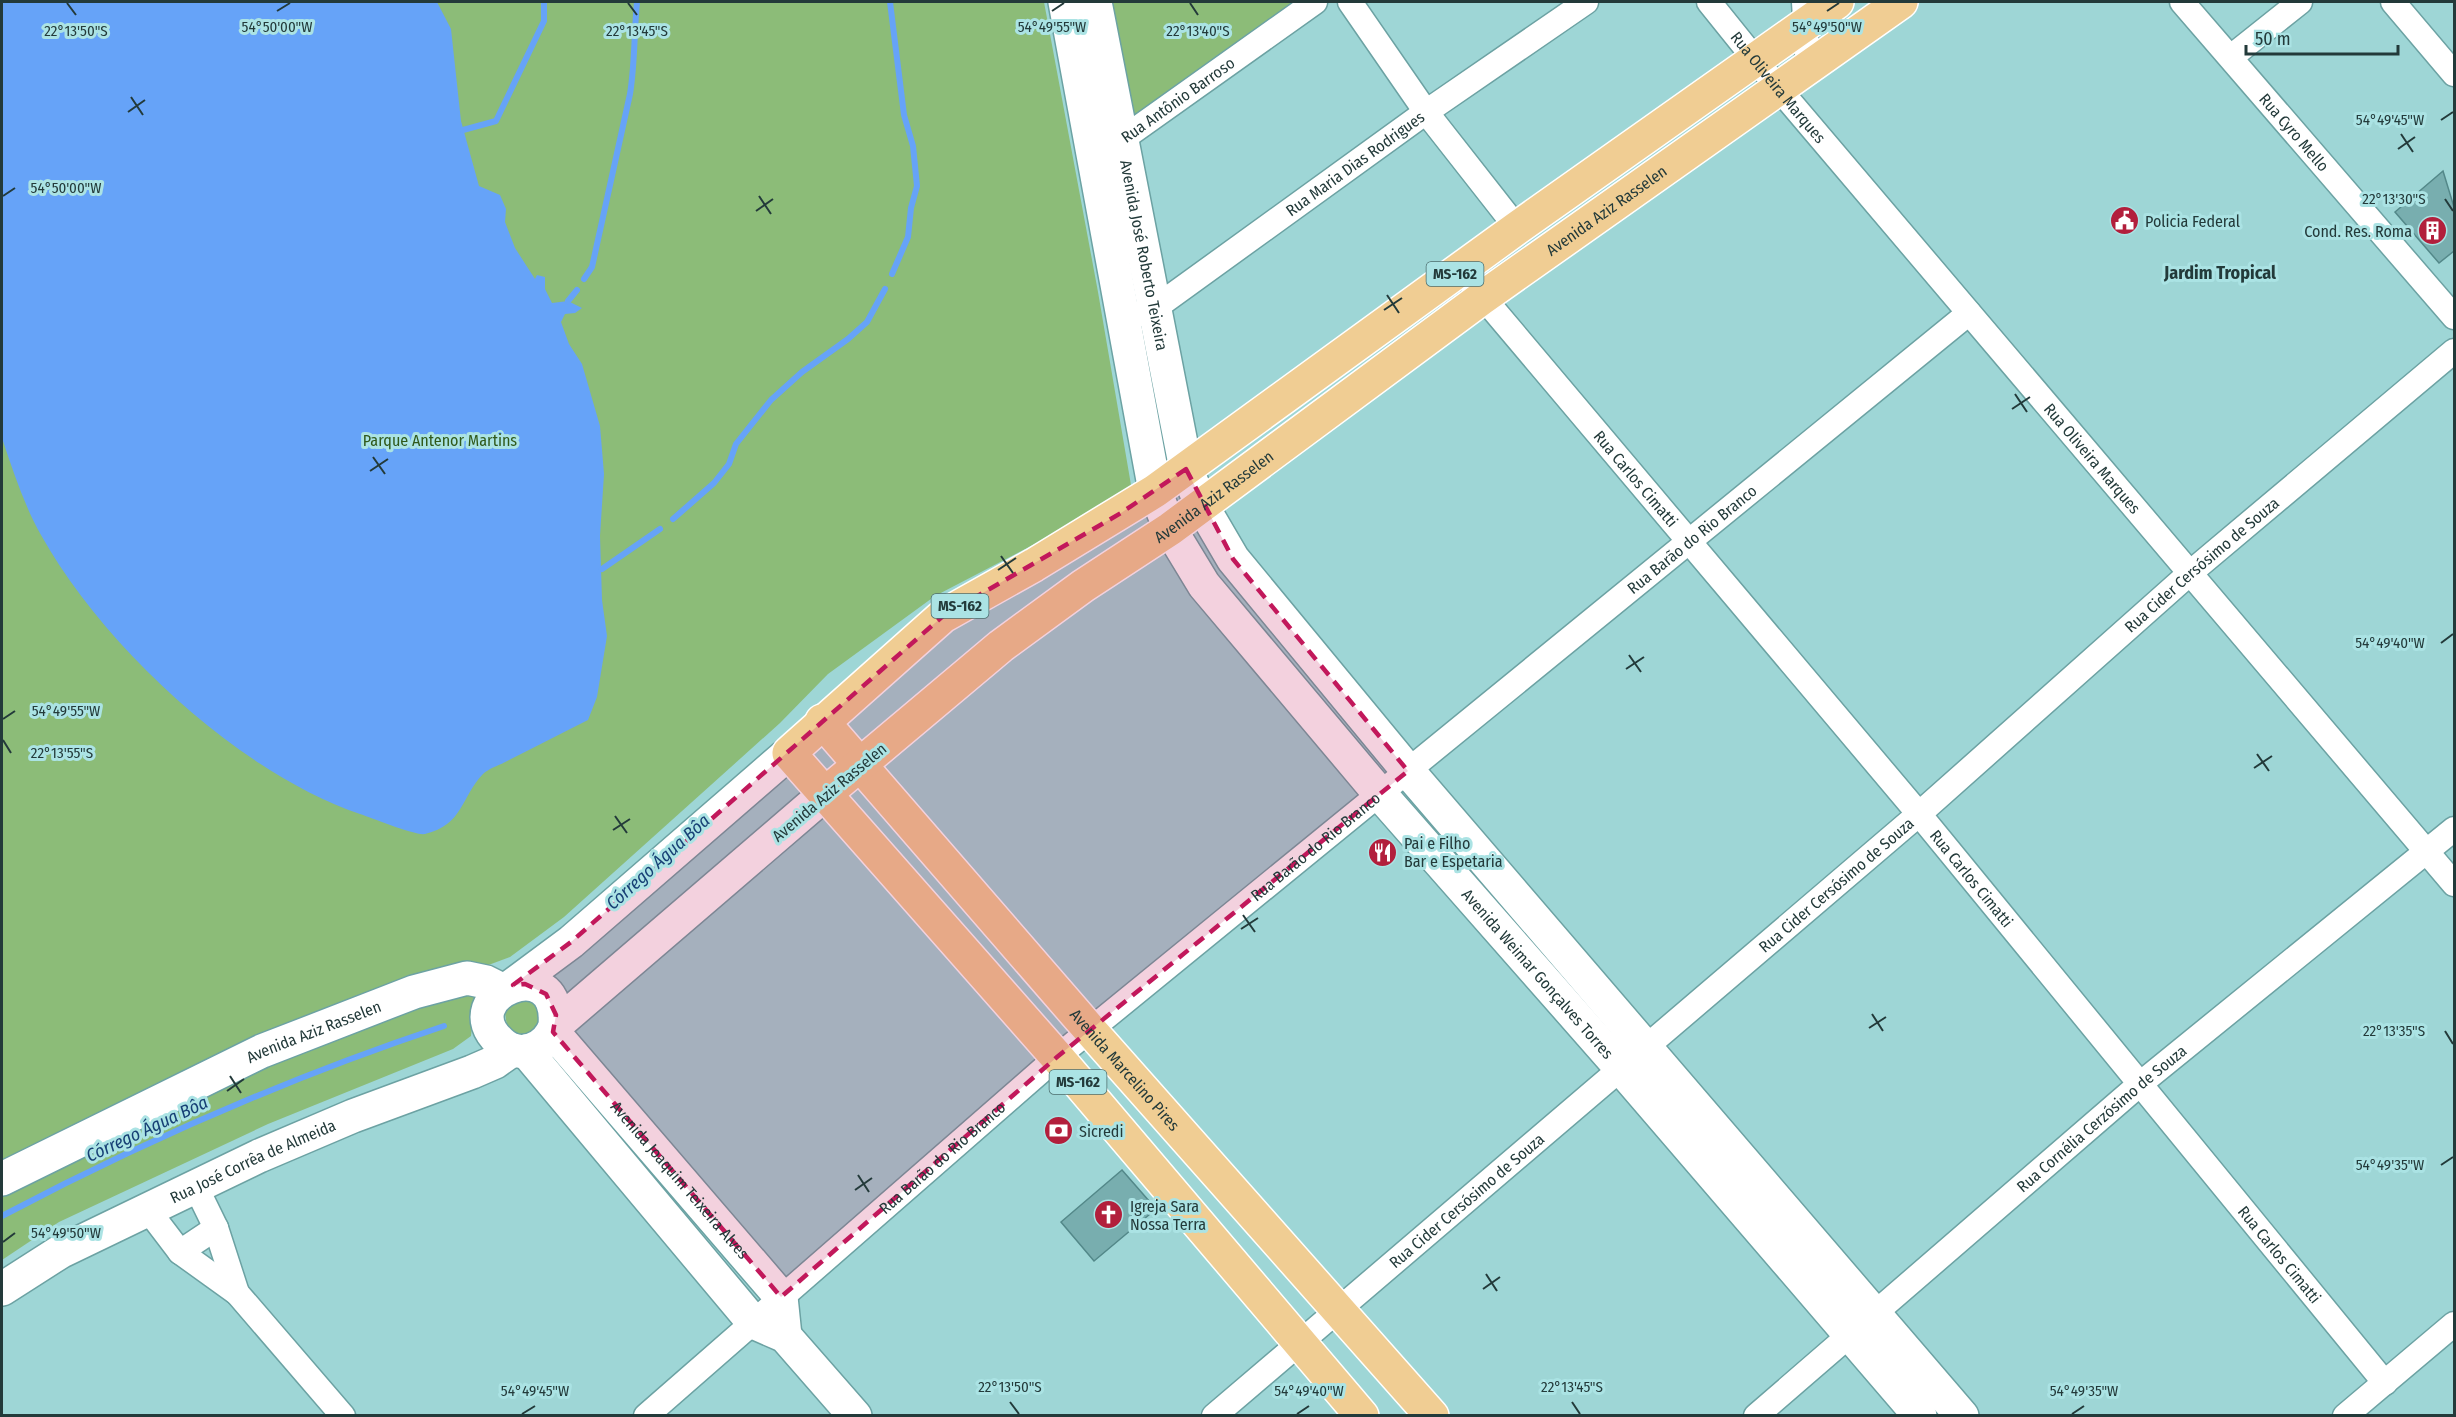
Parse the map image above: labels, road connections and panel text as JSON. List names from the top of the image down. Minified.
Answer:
{"streets":{"main road":["Avenida Aziz Rasselen","Avenida José Roberto Teixeira","MS-162","Avenida Weimar Gonçalves Torres","Avenida Marcelino Pires","Rua José Corrêa de Almeida","Avenida Joaquim Teixeira Alves"],"street":["Rua Oliveira Marques","Rua Antônio Barroso","Rua Cyro Mello","Rua Maria Dias Rodrigues","Rua Carlos Cimatti","Rua Barão do Rio Branco","Rua Cider Cersósimo de Souza","Rua Cornélia Cerzósimo de Souza"]},"crossings":[["Rua Oliveira Marques","Avenida Aziz Rasselen"],["Rua Oliveira Marques","Rua Barão do Rio Branco"],["Rua Oliveira Marques","Rua Cider Cersósimo de Souza"],["Rua Oliveira Marques","Rua Cornélia Cerzósimo de Souza"],["Rua Antônio Barroso","Avenida José Roberto Teixeira"],["Rua Maria Dias Rodrigues","Avenida José Roberto Teixeira"],["Avenida Aziz Rasselen","Avenida José Roberto Teixeira"],["Avenida Aziz Rasselen","MS-162"],["Avenida Aziz Rasselen","Rua Carlos Cimatti"],["Avenida Aziz Rasselen","Avenida Weimar Gonçalves Torres"],["Avenida Aziz Rasselen","Avenida Marcelino Pires"],["Avenida Aziz Rasselen","Rua José Corrêa de Almeida"],["Avenida Aziz Rasselen","Avenida Joaquim Teixeira Alves"],["Avenida José Roberto Teixeira","Avenida Weimar Gonçalves Torres"],["MS-162","Rua Barão do Rio Branco"],["MS-162","Rua Cider Cersósimo de Souza"],["Rua Carlos Cimatti","Rua Barão do Rio Branco"],["Rua Carlos Cimatti","Rua Cider Cersósimo de Souza"],["Rua Carlos Cimatti","Rua Cornélia Cerzósimo de Souza"],["Rua Barão do Rio Branco","Avenida Weimar Gonçalves Torres"],["Rua Barão do Rio Branco","Avenida Marcelino Pires"],["Rua Barão do Rio Branco","Avenida Joaquim Teixeira Alves"],["Rua Cider Cersósimo de Souza","Avenida Weimar Gonçalves Torres"],["Rua Cider Cersósimo de Souza","Avenida Marcelino Pires"],["Avenida Weimar Gonçalves Torres","Rua Cornélia Cerzósimo de Souza"],["Rua José Corrêa de Almeida","Avenida Joaquim Teixeira Alves"]],"districts":["Jardim Tropical"],"water":["Córrego Água Bôa"],"parks":["Parque Antenor Martins"],"places":{"public building":["Policia Federal"],"building":["Cond. Res. Roma"],"restaurant":["Pai e Filho Bar e Espetaria"],"bank":["Sicredi"],"church":["Igreja Sara Nossa Terra"]},"scale_bar":"50 m","coordinates":["54°50'00\"W","54°49'55\"W","54°49'50\"W","22°13'50\"S","22°13'45\"S","22°13'40\"S","54°49'45\"W","22°13'30\"S","54°49'40\"W","22°13'55\"S","22°13'35\"S","54°49'35\"W"]}
